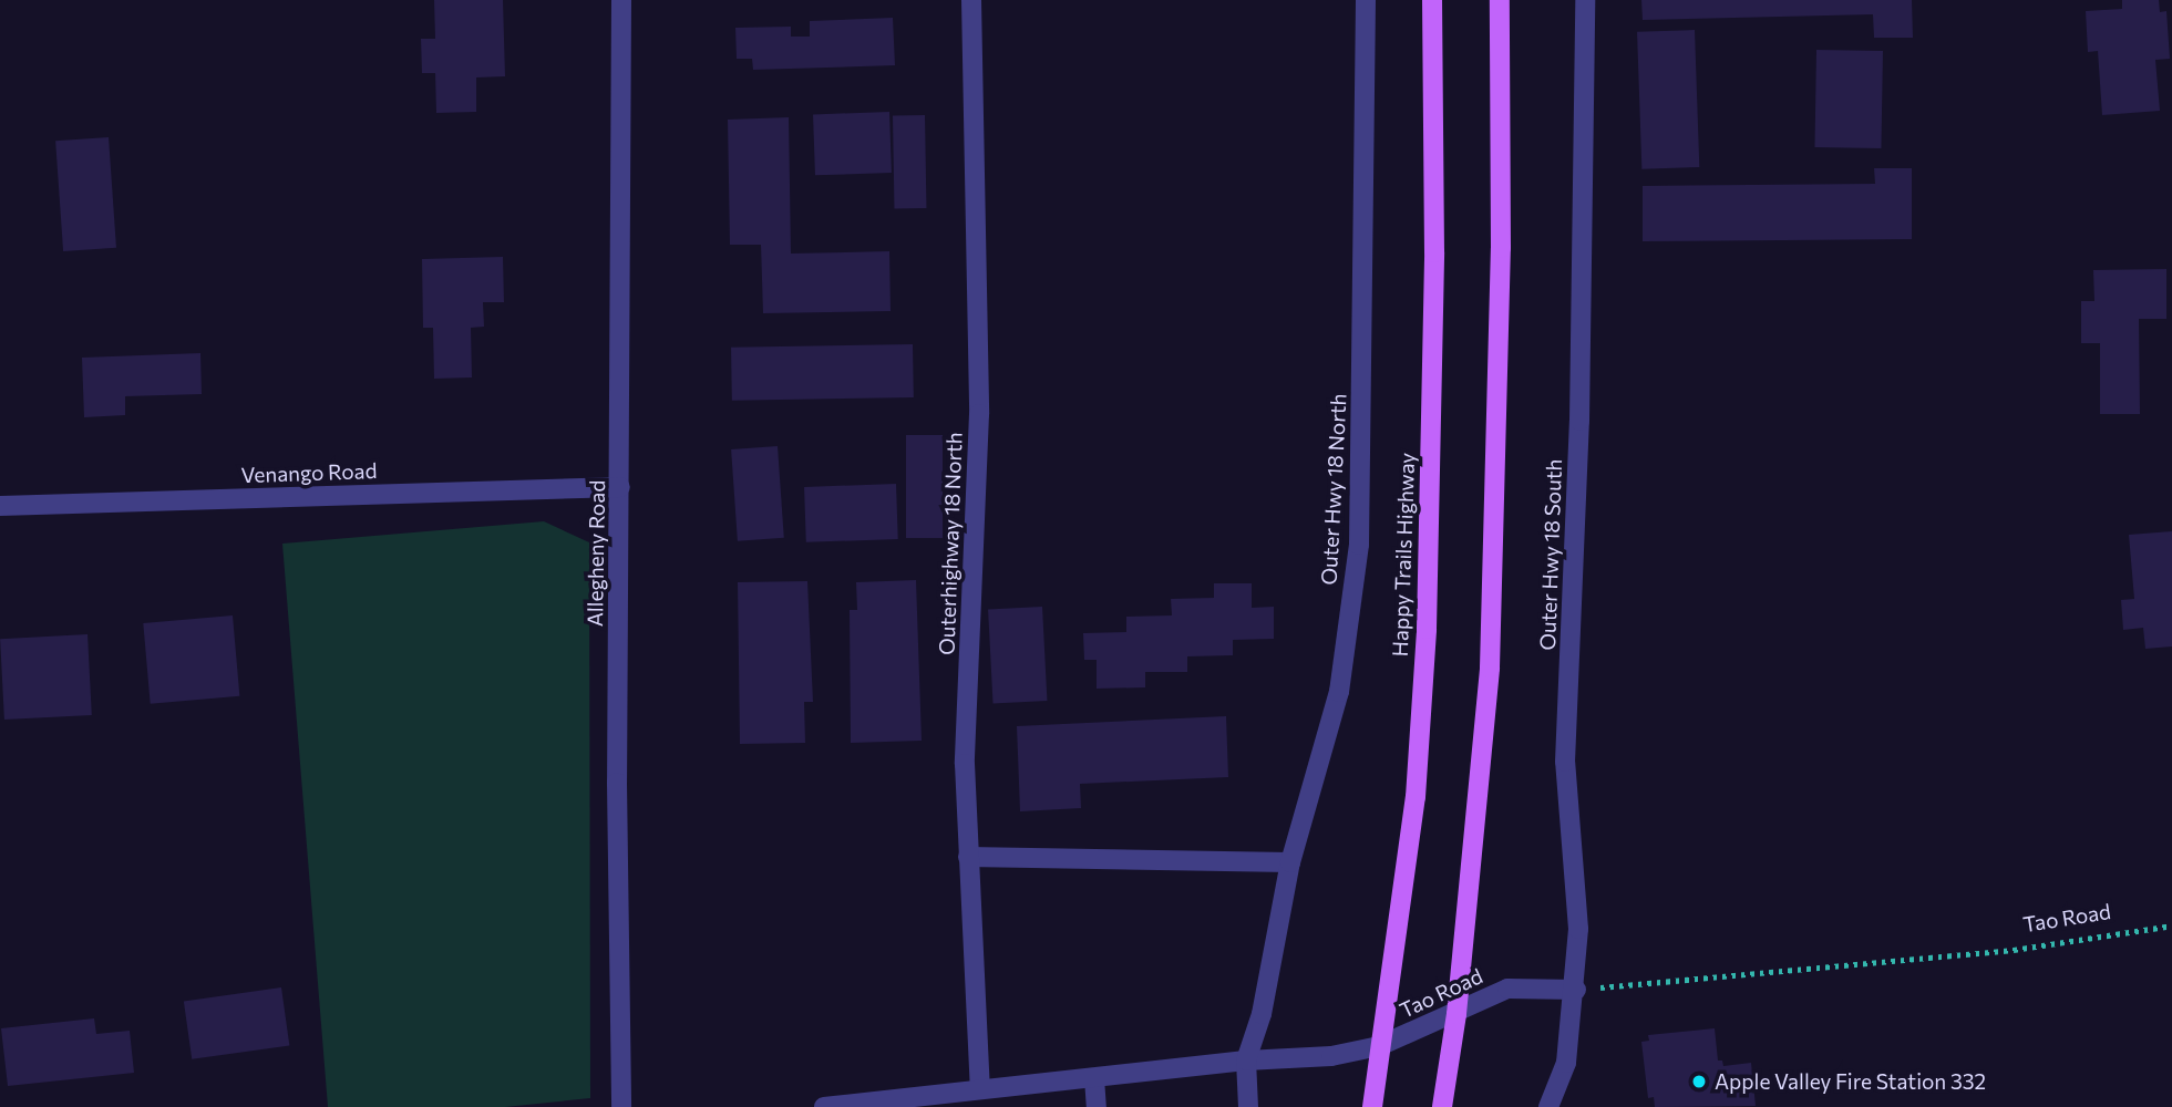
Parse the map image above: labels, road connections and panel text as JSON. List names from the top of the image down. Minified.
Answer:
{"streets":{"main road":["Happy Trails Highway"],"street":["Venango Road","Outer Hwy 18 North","Outerhighway 18 North","Allegheny Road","Outer Hwy 18 South","Tao Road"]},"crossings":[["Venango Road","Allegheny Road"],["Outer Hwy 18 North","Tao Road"],["Outerhighway 18 North","Tao Road"],["Happy Trails Highway","Tao Road"],["Outer Hwy 18 South","Tao Road"]],"places":["Apple Valley Fire Station 332"]}
